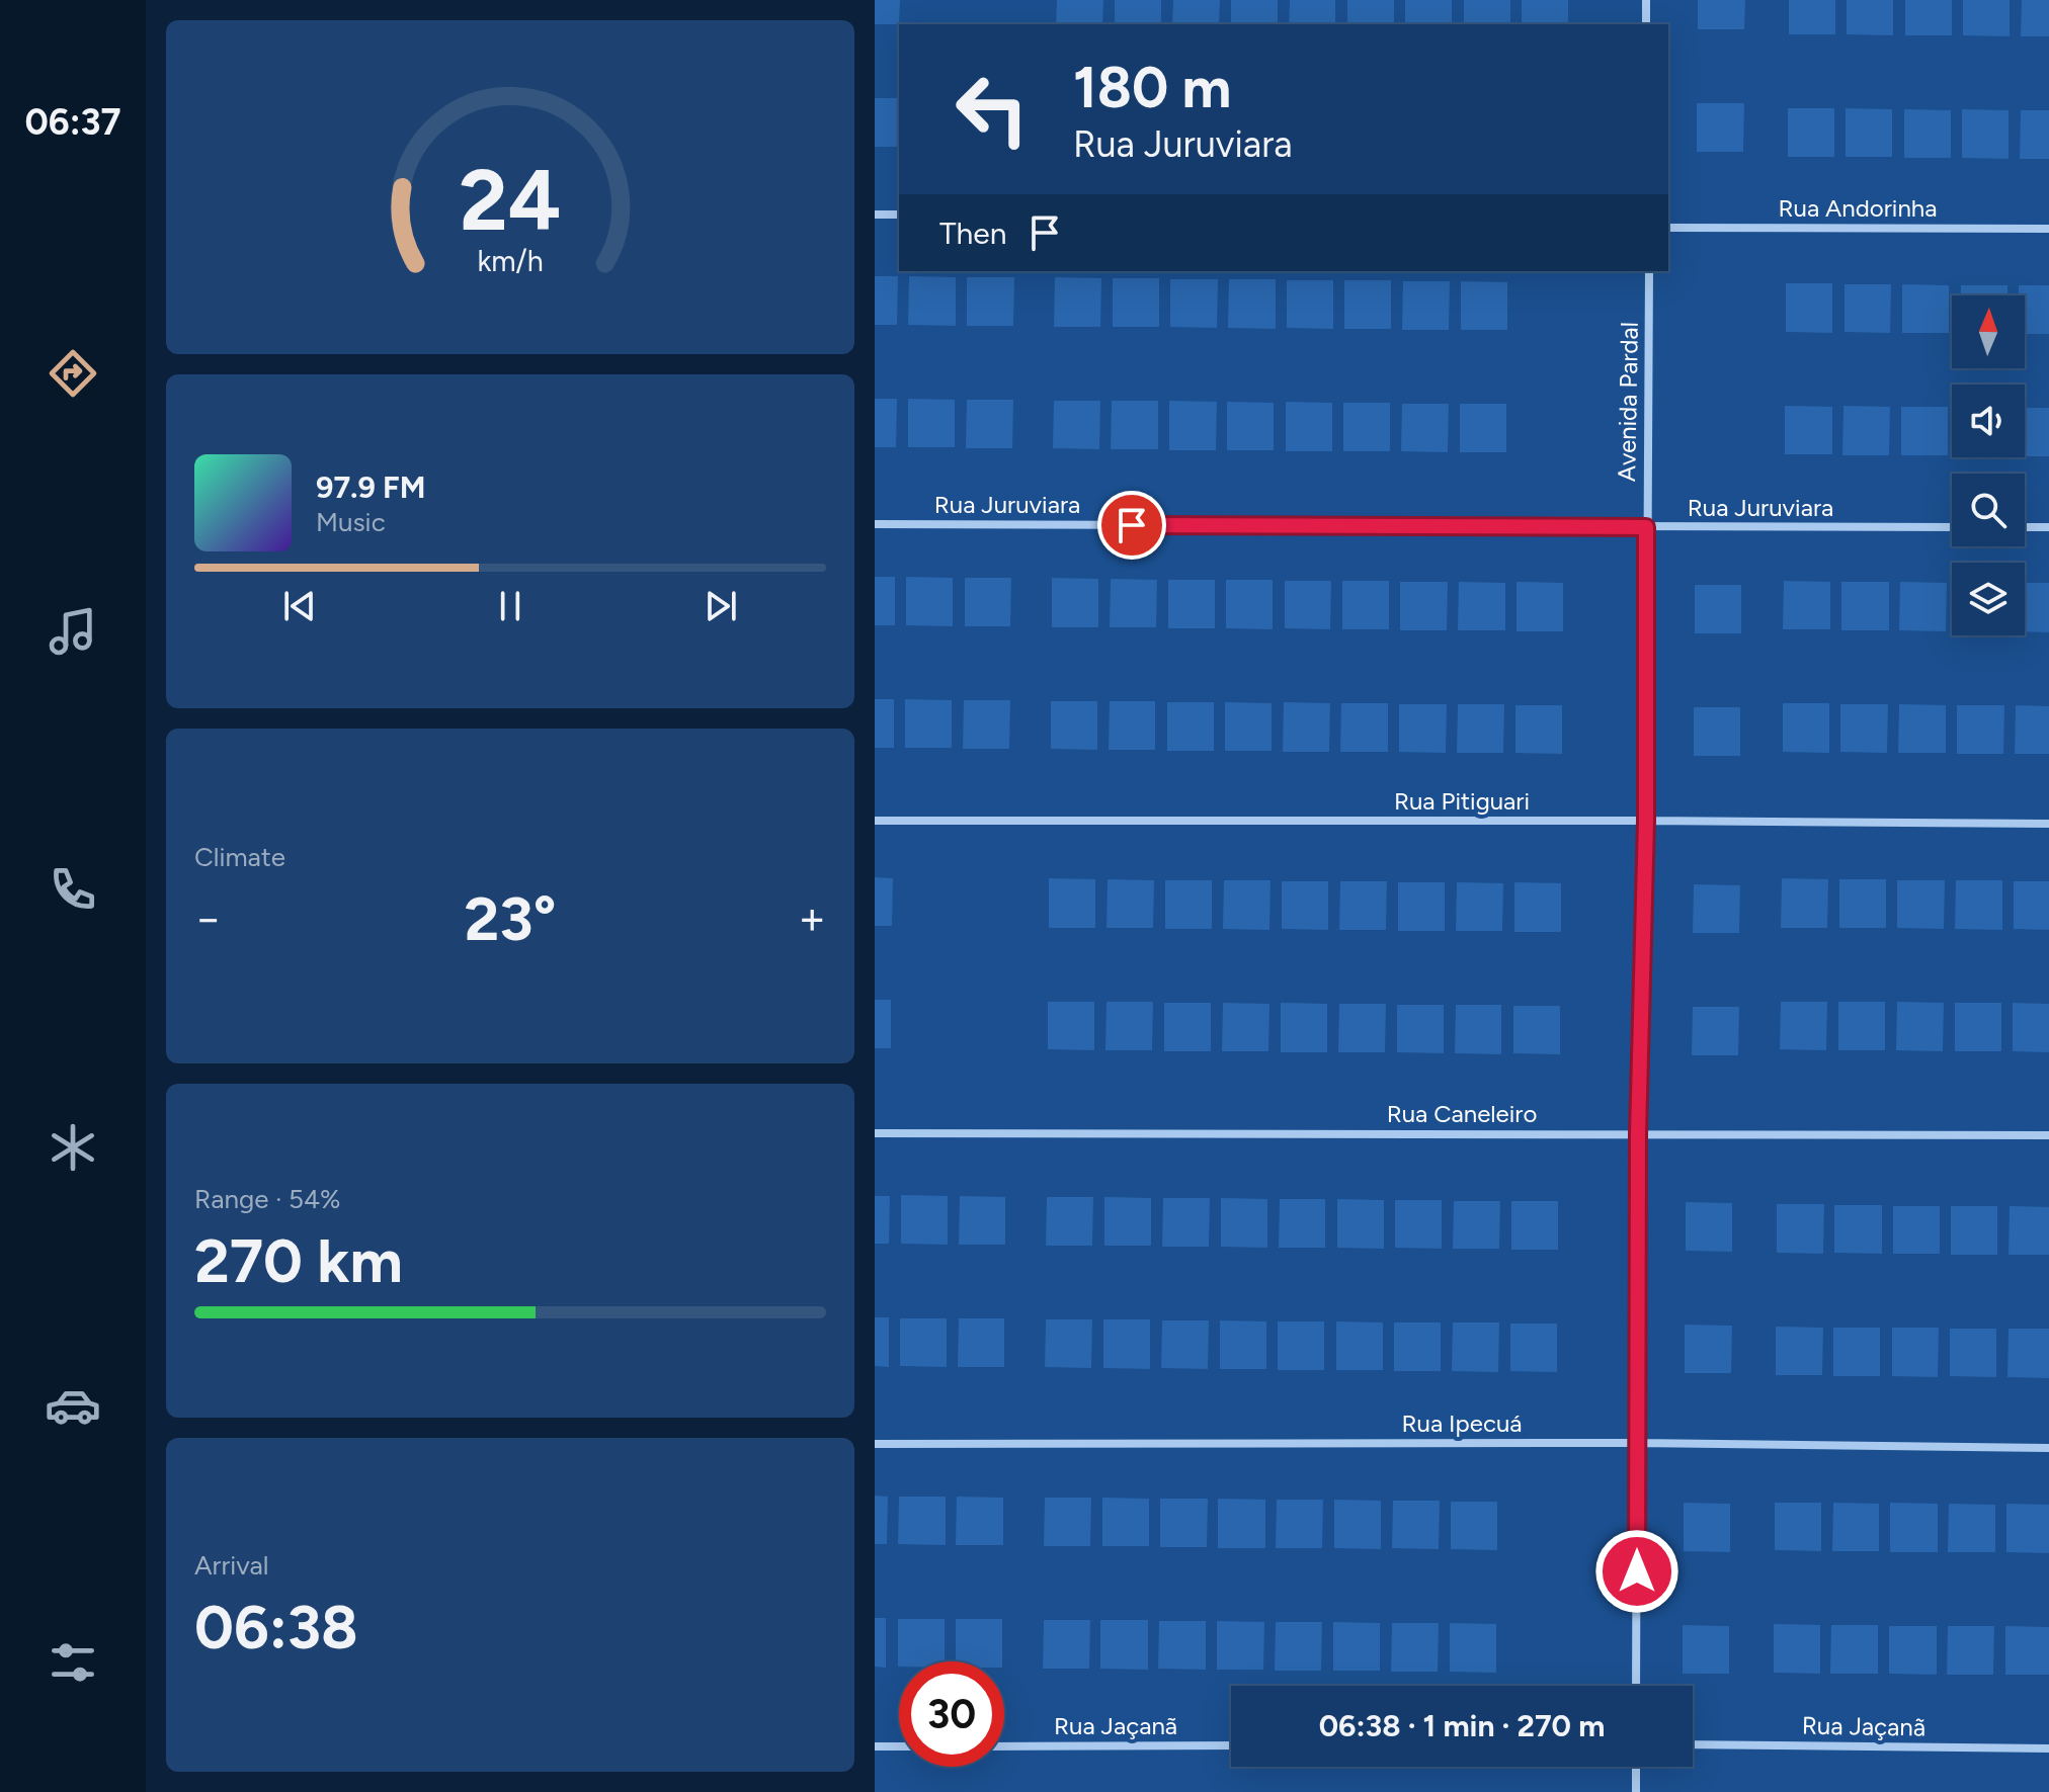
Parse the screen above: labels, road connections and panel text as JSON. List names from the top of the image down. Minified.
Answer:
{"streets":{"street":["Rua Andorinha","Avenida Pardal","Rua Juruviara","Rua Pitiguari","Rua Caneleiro","Rua Ipecuá","Rua Jaçanã"]},"crossings":[["Avenida Pardal","Rua Juruviara"],["Avenida Pardal","Rua Pitiguari"],["Avenida Pardal","Rua Caneleiro"],["Avenida Pardal","Rua Ipecuá"]],"north":"top","page":{"tabs":"06:37","turn":["180 m","Rua Juruviara"],"then":"Then","song":["97.9 FM","Music"],"tile":["Climate",["Range · 54%","270 km"],["Arrival","06:38"]],"heat":["−","23°","+"],"limit":"30","trip":"06:38 · 1 min · 270 m","gauge":["24","km/h"]}}
